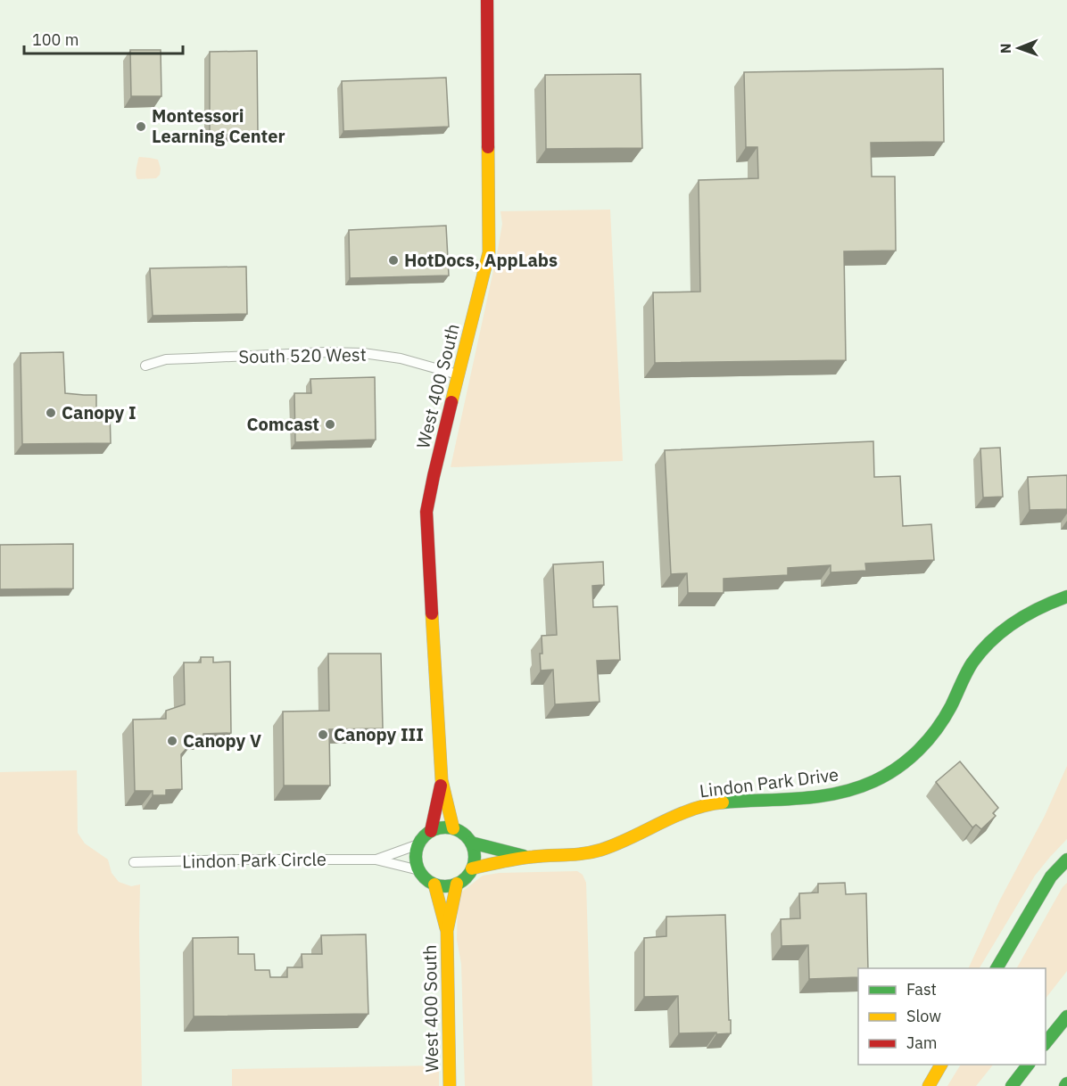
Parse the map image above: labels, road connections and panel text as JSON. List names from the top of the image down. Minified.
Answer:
{"streets":{"main road":["West 400 South","Lindon Park Drive"],"street":["South 520 West","Lindon Park Circle"]},"crossings":[["South 520 West","West 400 South"],["West 400 South","Lindon Park Drive"]],"places":["Montessori Learning Center","HotDocs, AppLabs","Canopy I","Comcast","Canopy III","Canopy V"],"legend":["Fast","Slow","Jam"],"scale_bar":"100 m","north":"left"}
